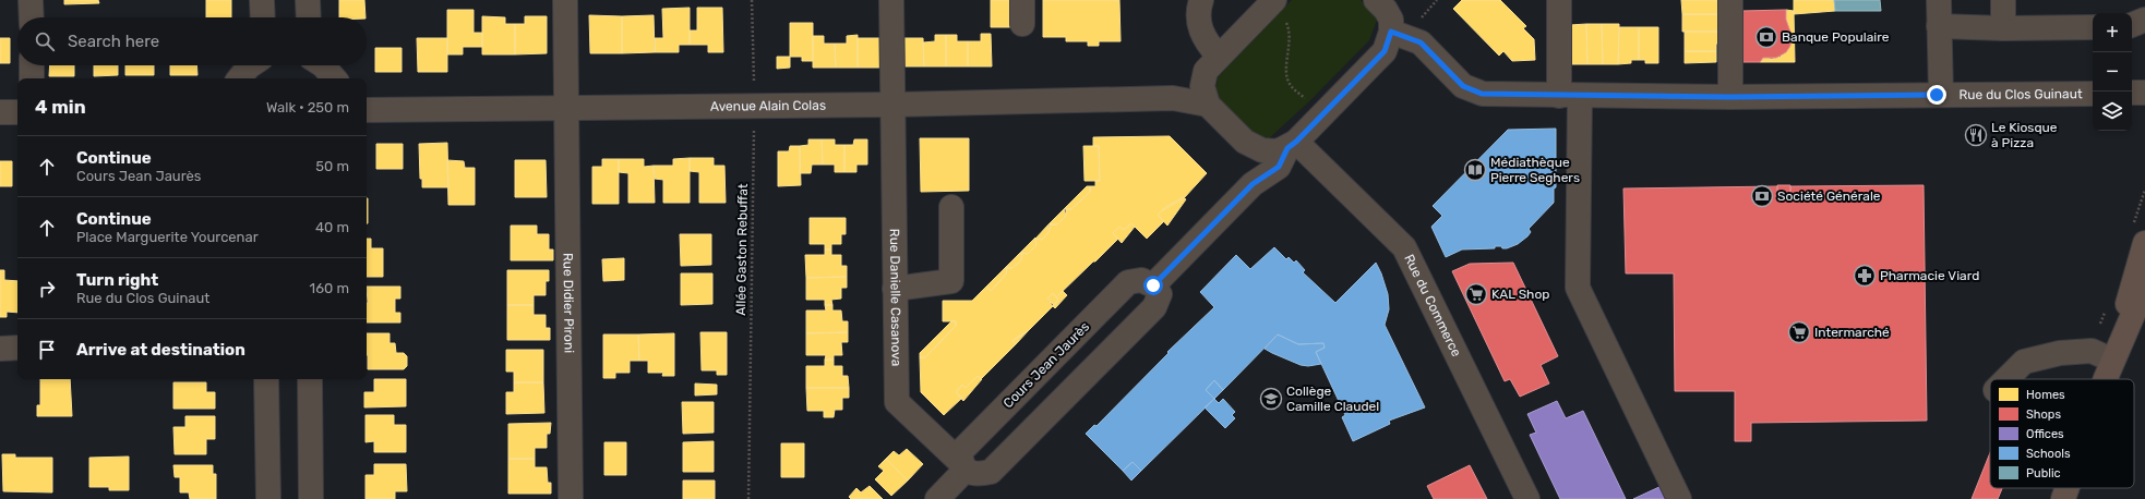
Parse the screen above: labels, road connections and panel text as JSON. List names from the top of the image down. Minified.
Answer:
{"streets":{"street":["Rue du Clos Guinaut","Avenue Alain Colas","Rue Danielle Casanova","Rue Didier Pironi","Rue du Commerce","Cours Jean Jaurès"],"path":["Allée Gaston Rebuffat"]},"crossings":[["Avenue Alain Colas","Allée Gaston Rebuffat"],["Avenue Alain Colas","Rue Danielle Casanova"],["Avenue Alain Colas","Rue Didier Pironi"],["Rue Danielle Casanova","Cours Jean Jaurès"]],"places":{"bank":["Banque Populaire","Société Générale"],"restaurant":["Le Kiosque à Pizza"],"library":["Médiathèque Pierre Seghers"],"pharmacy":["Pharmacie Viard"],"supermarket":["KAL Shop","Intermarché"],"school or university":["Collège Camille Claudel"]},"legend":["Homes","Shops","Offices","Schools","Public"],"page":{"map_buttons":["+","−"],"search":"Search here","heading":["4 min","Walk · 250 m"],"list":[["Continue","Cours Jean Jaurès","50 m"],["Continue","Place Marguerite Yourcenar","40 m"],["Turn right","Rue du Clos Guinaut","160 m"],"Arrive at destination"]}}
